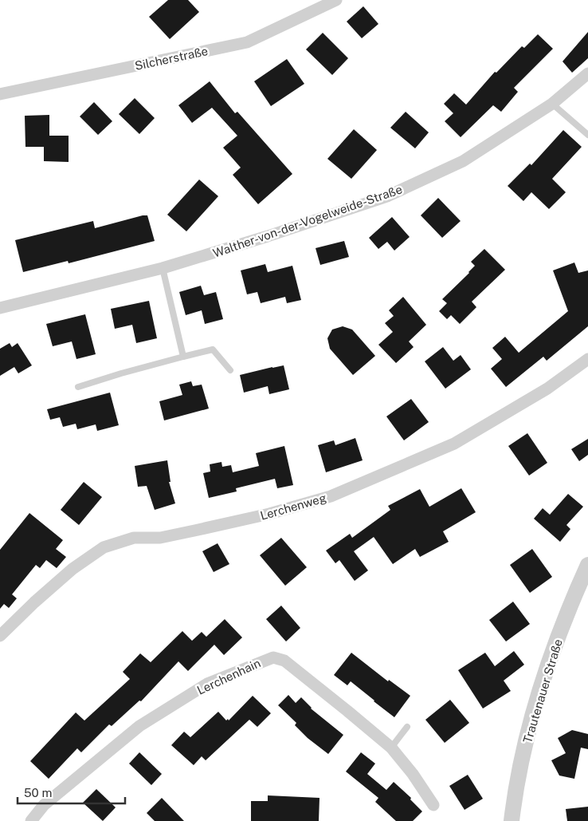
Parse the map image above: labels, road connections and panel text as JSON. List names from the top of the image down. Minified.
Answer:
{"streets":{"street":["Silcherstraße","Walther-von-der-Vogelweide-Straße","Lerchenweg","Lerchenhain","Trautenauer Straße"]},"scale_bar":"50 m"}
